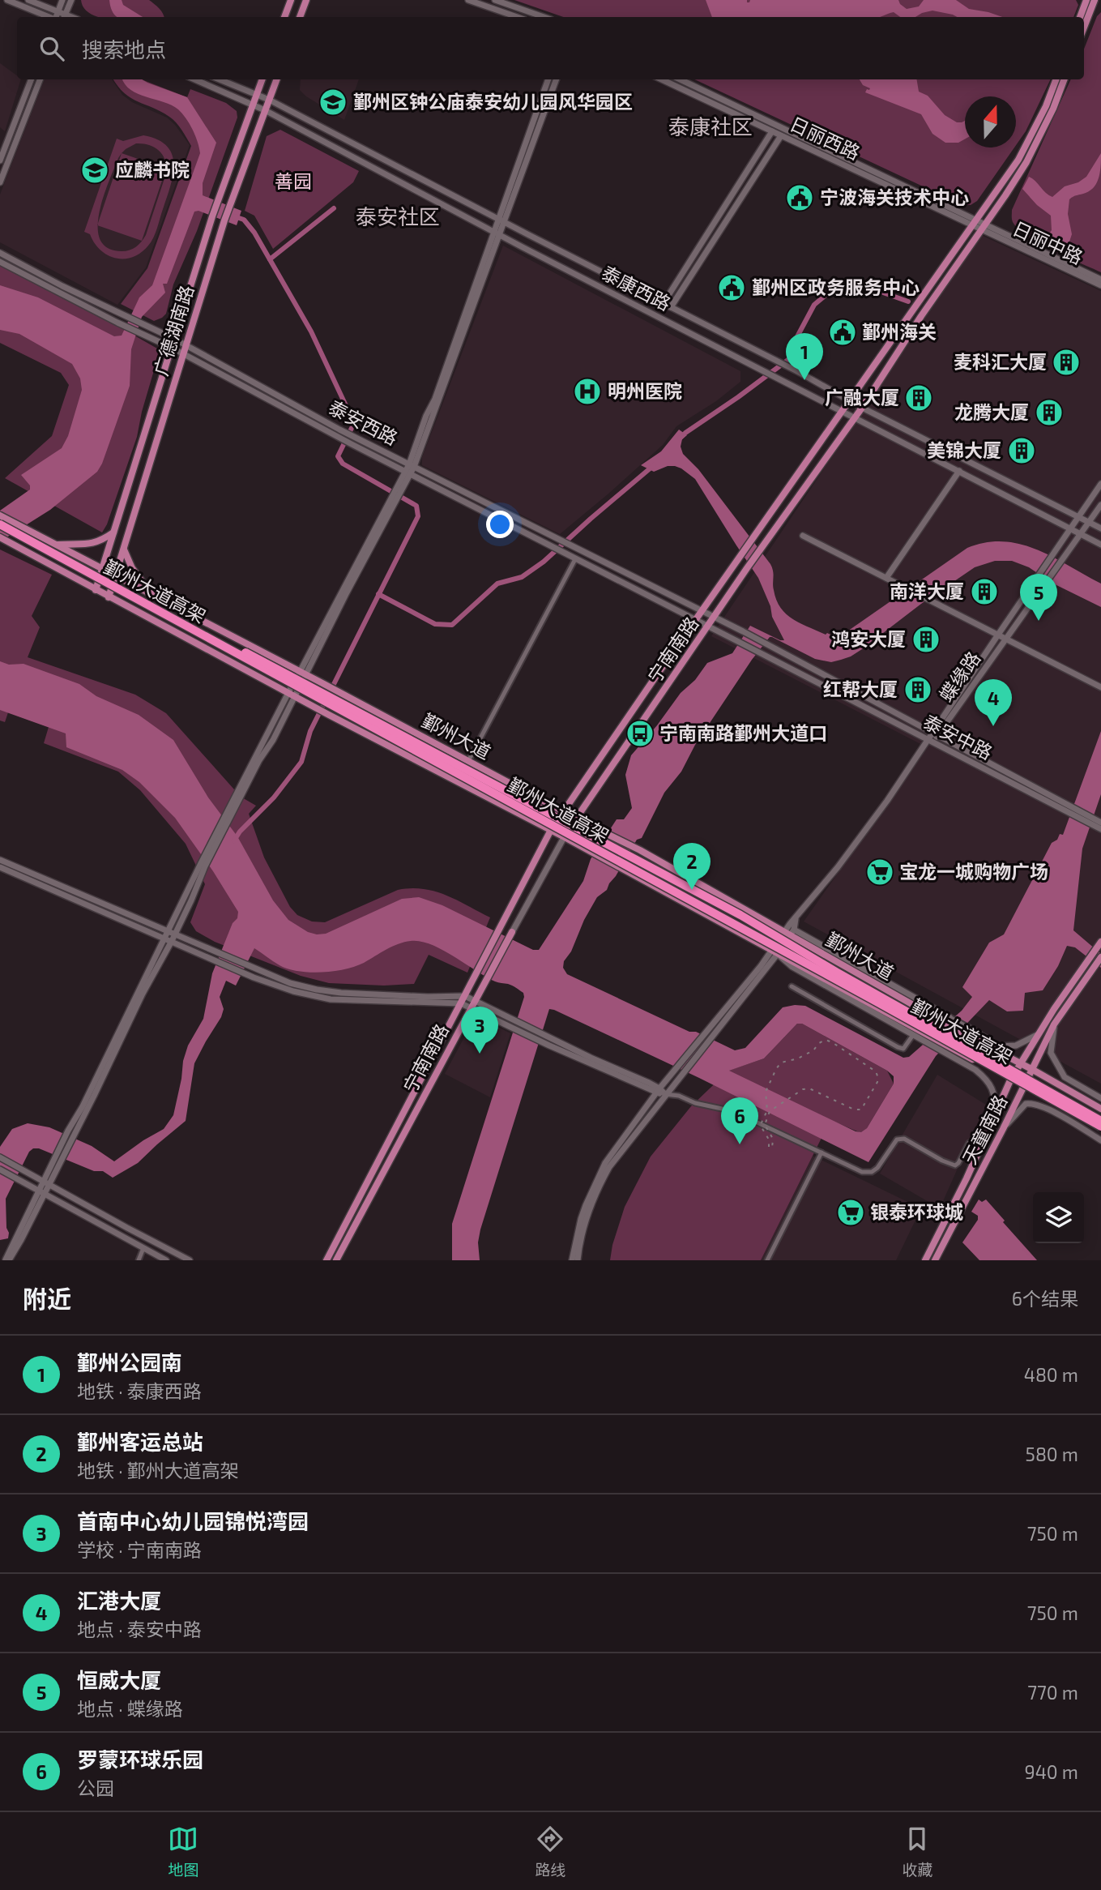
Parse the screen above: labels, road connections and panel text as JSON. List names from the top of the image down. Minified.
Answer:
{"streets":{"highway":["鄞州大道高架"],"main road":["广德湖南路","宁南南路","鄞州大道","天童南路"],"street":["日丽西路","日丽中路","泰康西路","泰安西路","蝶缘路","泰安中路"]},"crossings":[["日丽西路","日丽中路"],["日丽西路","宁南南路"],["日丽中路","宁南南路"],["泰康西路","广德湖南路"],["泰康西路","宁南南路"],["泰康西路","蝶缘路"],["广德湖南路","泰安西路"],["广德湖南路","鄞州大道"],["泰安西路","宁南南路"],["泰安西路","泰安中路"],["鄞州大道高架","鄞州大道"],["宁南南路","鄞州大道"],["宁南南路","泰安中路"],["蝶缘路","鄞州大道"],["蝶缘路","泰安中路"],["鄞州大道","天童南路"]],"districts":["泰康社区","泰安社区"],"parks":["善园"],"places":{"school or university":["鄞州区钟公庙泰安幼儿园风华园区","应麟书院"],"public building":["宁波海关技术中心","鄞州区政务服务中心","鄞州海关"],"building":["麦科汇大厦","广融大厦","龙腾大厦","美锦大厦","南洋大厦","鸿安大厦","红帮大厦"],"hospital":["明州医院"],"bus stop":["宁南南路鄞州大道口"],"supermarket":["宝龙一城购物广场","银泰环球城"]},"north":"top","page":{"search":"搜索地点","pins":["1","5","4","2","3","6"],"heading":["附近","6个结果"],"list":[{"mark":"1","name":"鄞州公园南","note":"地铁 · 泰康西路","value":"480 m"},{"mark":"2","name":"鄞州客运总站","note":"地铁 · 鄞州大道高架","value":"580 m"},{"mark":"3","name":"首南中心幼儿园锦悦湾园","note":"学校 · 宁南南路","value":"750 m"},{"mark":"4","name":"汇港大厦","note":"地点 · 泰安中路","value":"750 m"},{"mark":"5","name":"恒威大厦","note":"地点 · 蝶缘路","value":"770 m"},{"mark":"6","name":"罗蒙环球乐园","note":"公园","value":"940 m"}],"nav":["地图","路线","收藏"]}}
